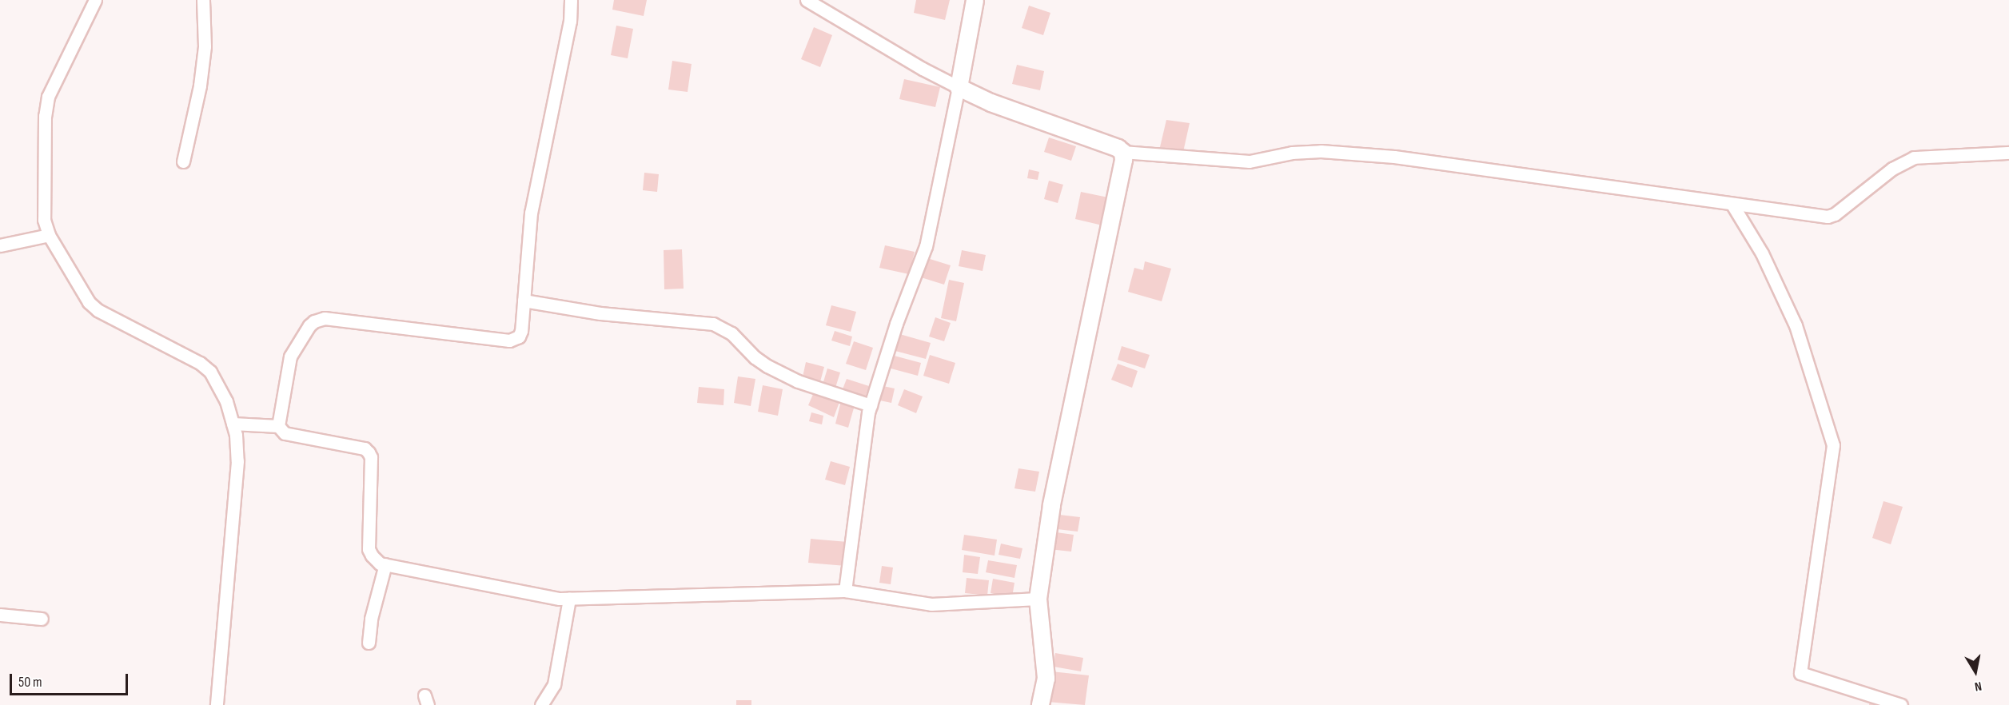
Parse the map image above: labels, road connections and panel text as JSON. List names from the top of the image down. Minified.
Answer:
{"scale_bar":"50 m","north":"bottom"}
